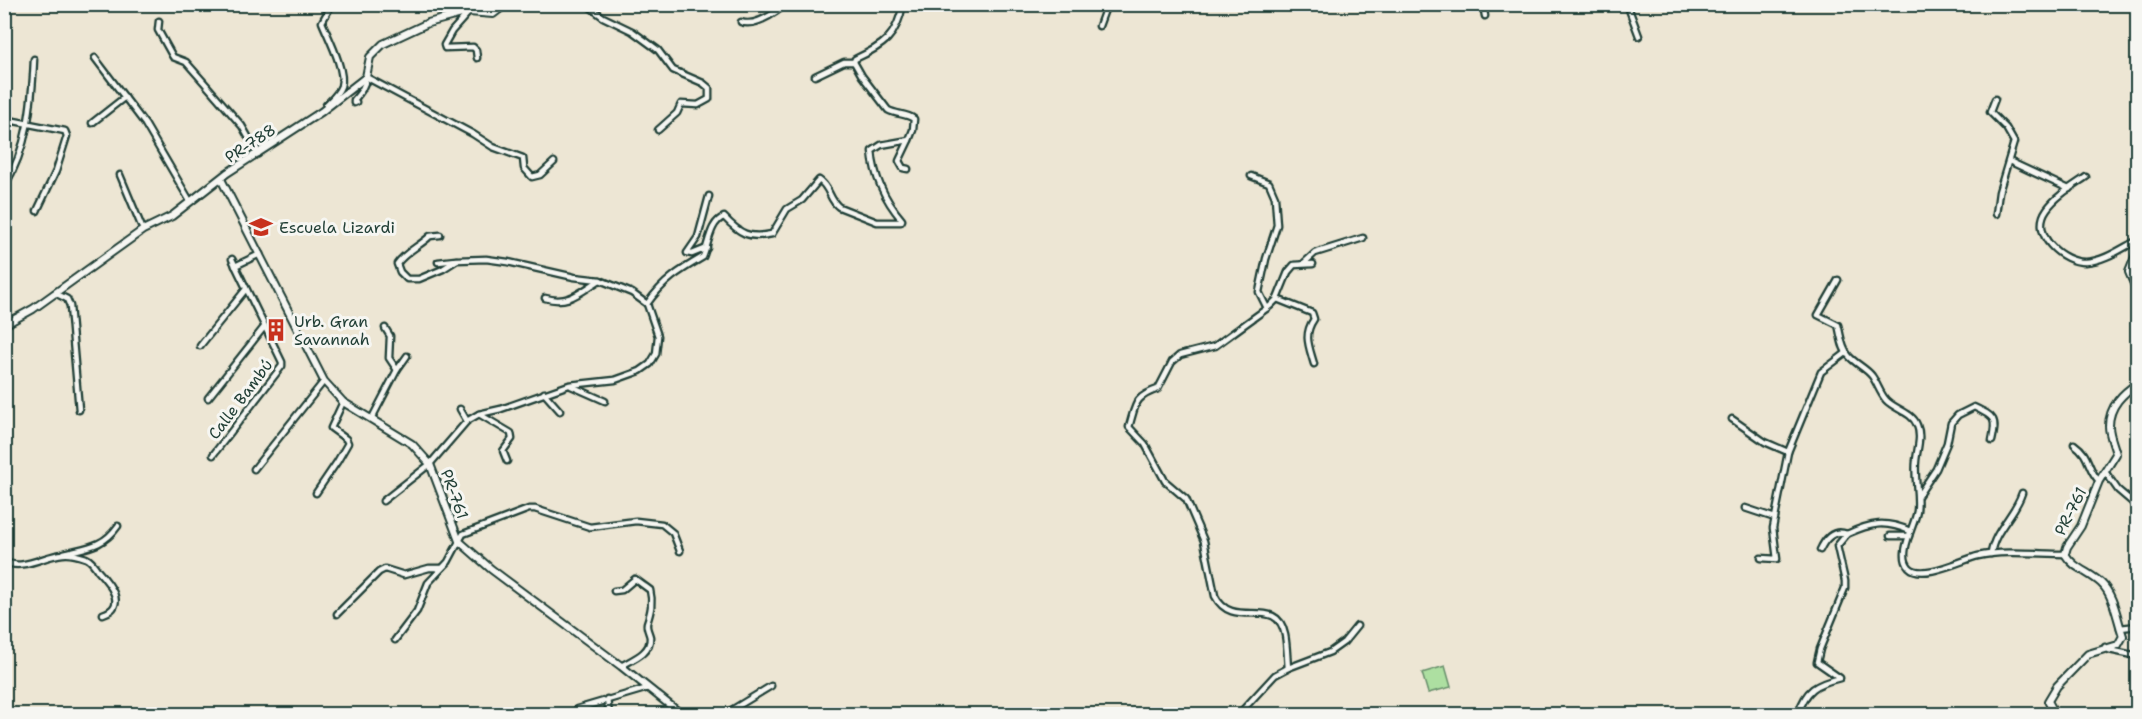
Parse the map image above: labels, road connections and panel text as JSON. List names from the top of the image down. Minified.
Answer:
{"streets":{"street":["PR-788","Calle Bambú","PR-761"]},"crossings":[["PR-788","PR-761"]],"places":{"school or university":["Escuela Lizardi"],"building":["Urb. Gran Savannah"]}}
